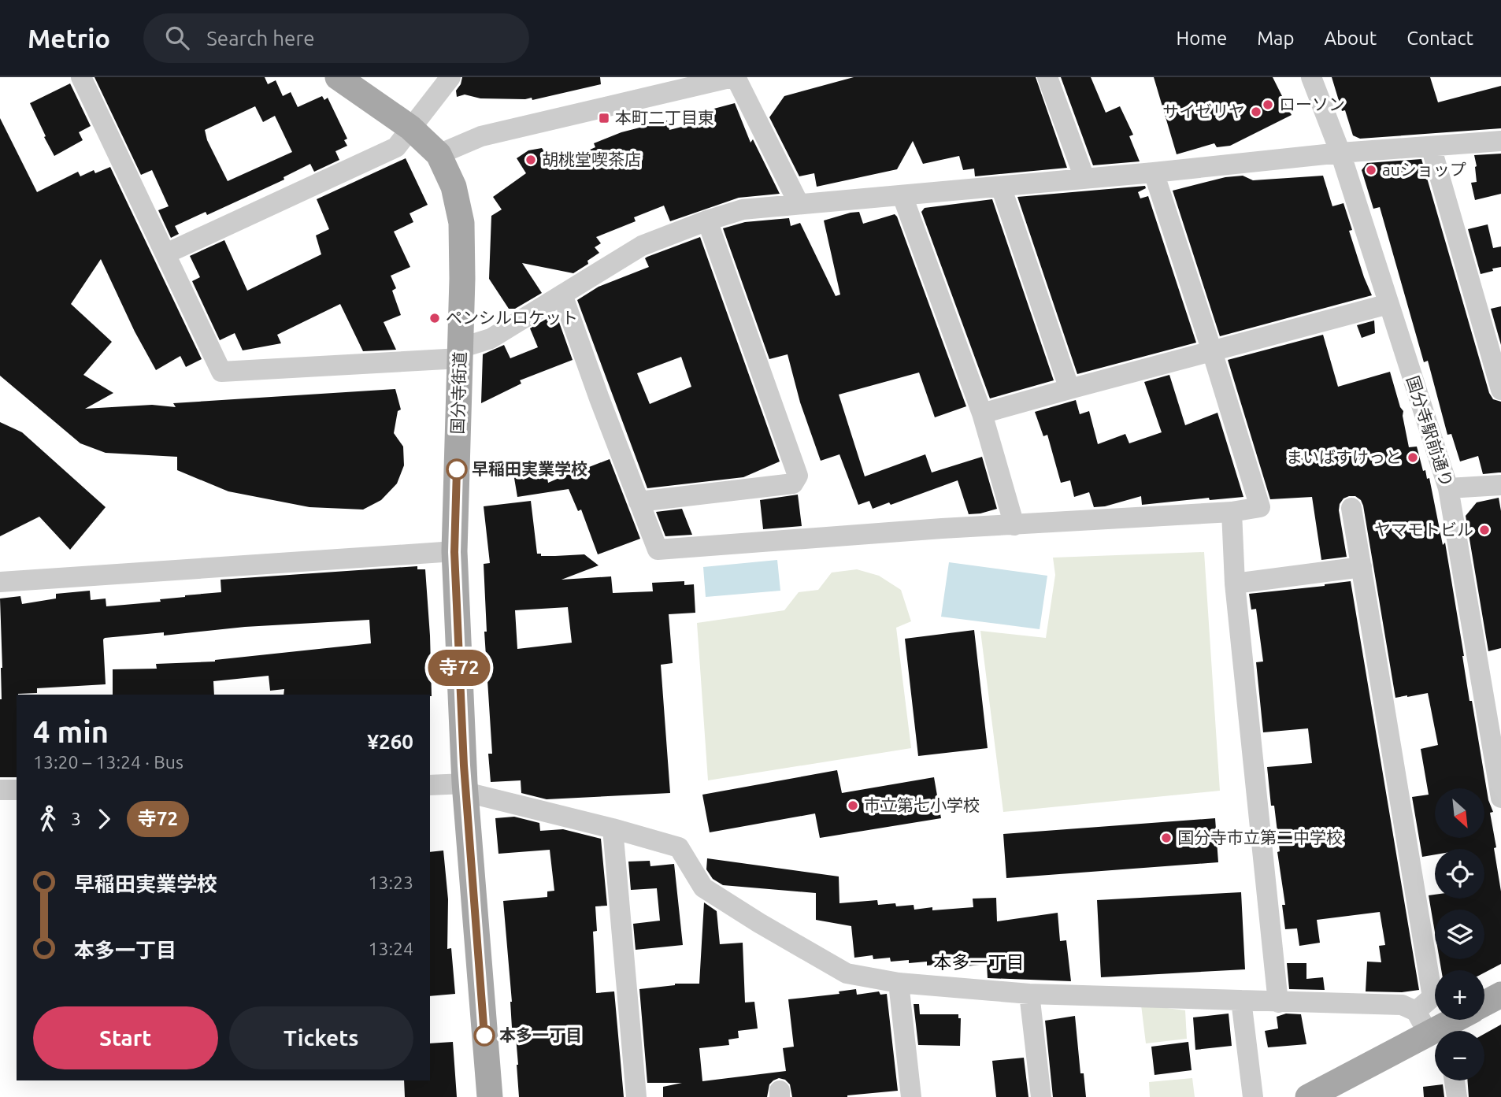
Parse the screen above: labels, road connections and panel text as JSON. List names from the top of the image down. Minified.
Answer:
{"streets":{"main road":["国分寺街道"],"street":["国分寺駅前通り"]},"districts":["本多一丁目"],"places":{"other":["ローソン","サイゼリヤ","胡桃堂喫茶店","auショップ","ペンシルロケット","まいばすけっと","早稲田実業学校","ヤマモトビル","市立第七小学校","国分寺市立第二中学校","本多一丁目"],"transit":["本町二丁目東"]},"lines":["bus line 寺72"],"north":"bottom right","page":{"header":"Metrio","search":"Search here","nav":["Home","Map","About","Contact"],"on_map":"寺72","heading":["4 min","13:20 – 13:24 · Bus","¥260"],"map_buttons":["+","−"],"legs":["3","寺72"],"list":[{"name":"早稲田実業学校","value":"13:23"},{"name":"本多一丁目","value":"13:24"}],"buttons":["Start","Tickets"]}}
